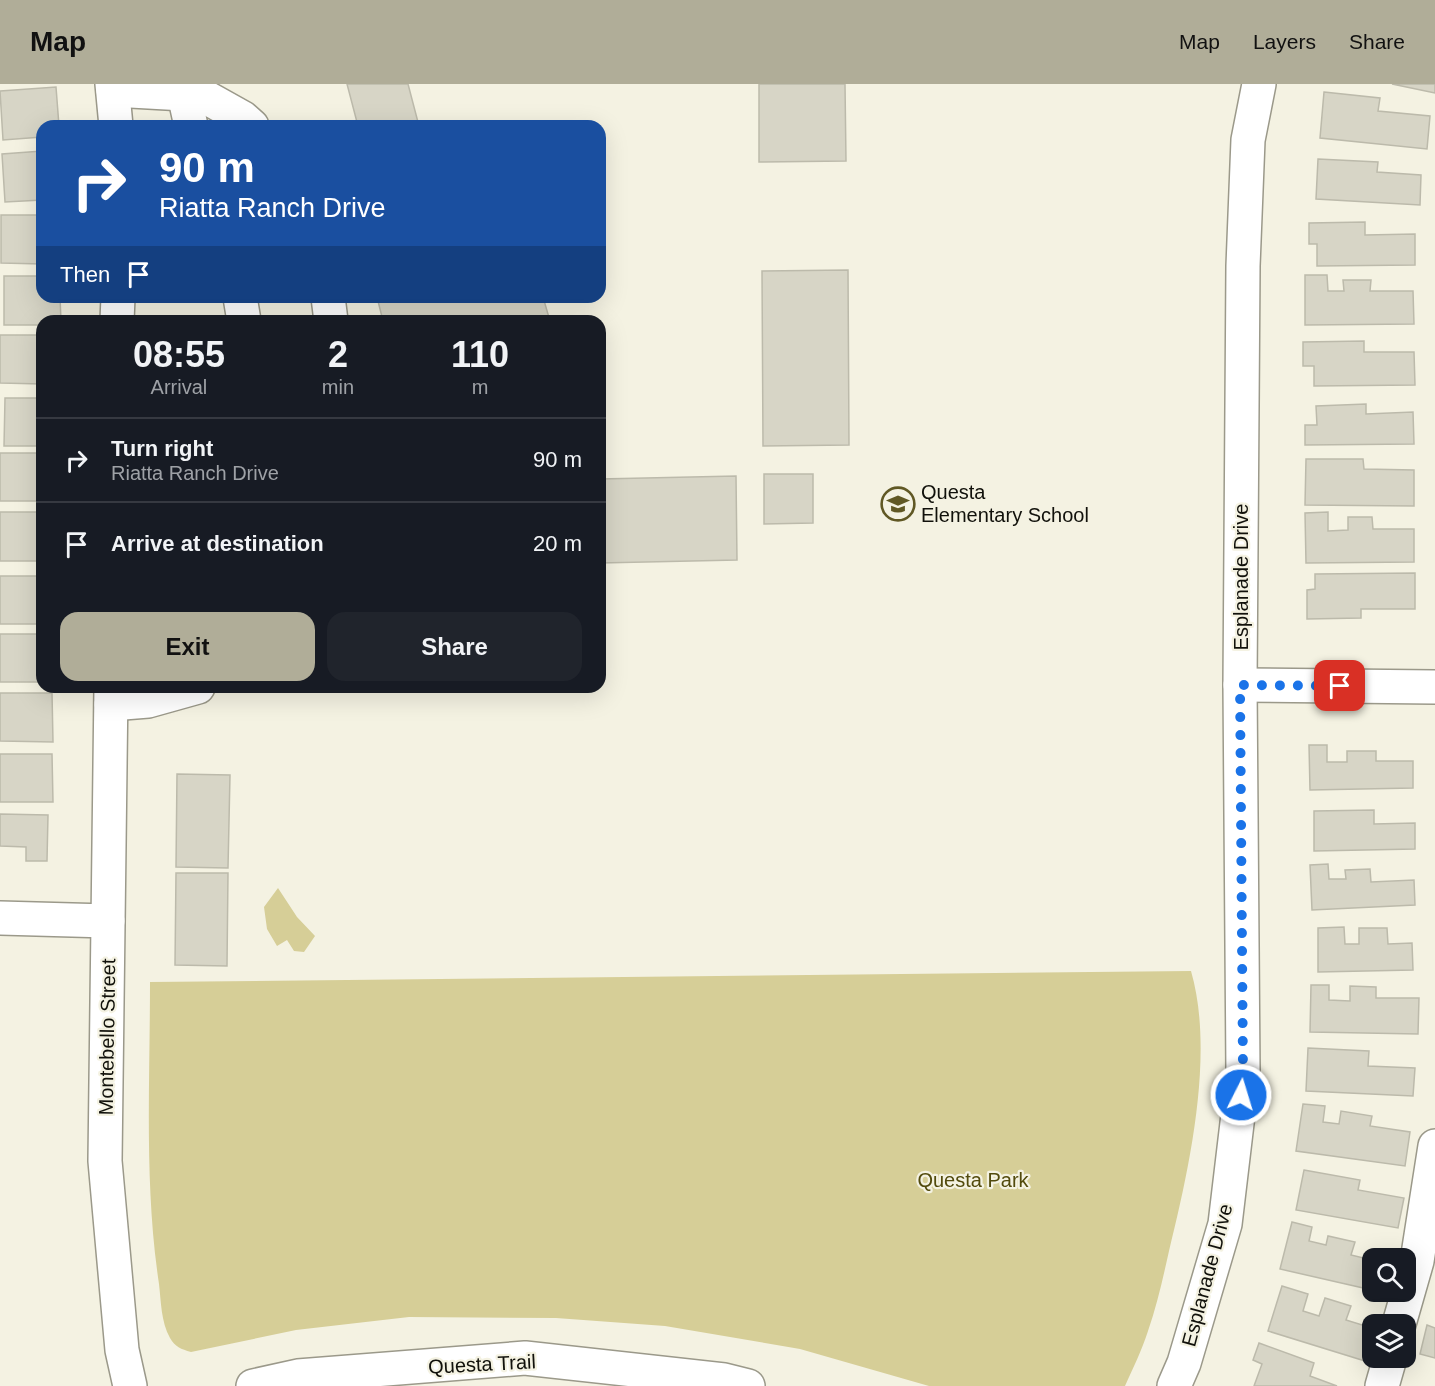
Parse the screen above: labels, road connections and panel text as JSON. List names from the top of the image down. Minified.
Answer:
{"streets":{"street":["Esplanade Drive","Montebello Street","Questa Trail"]},"parks":["Questa Park"],"places":{"school or university":["Questa Elementary School"]},"page":{"header":"Map","nav":["Map","Layers","Share"],"turn":["90 m","Riatta Ranch Drive"],"then":"Then","eta":["08:55","Arrival","2","min","110","m"],"list":[{"name":"Turn right","note":"Riatta Ranch Drive","value":"90 m"},{"name":"Arrive at destination","value":"20 m"}],"buttons":["Exit","Share"]}}
